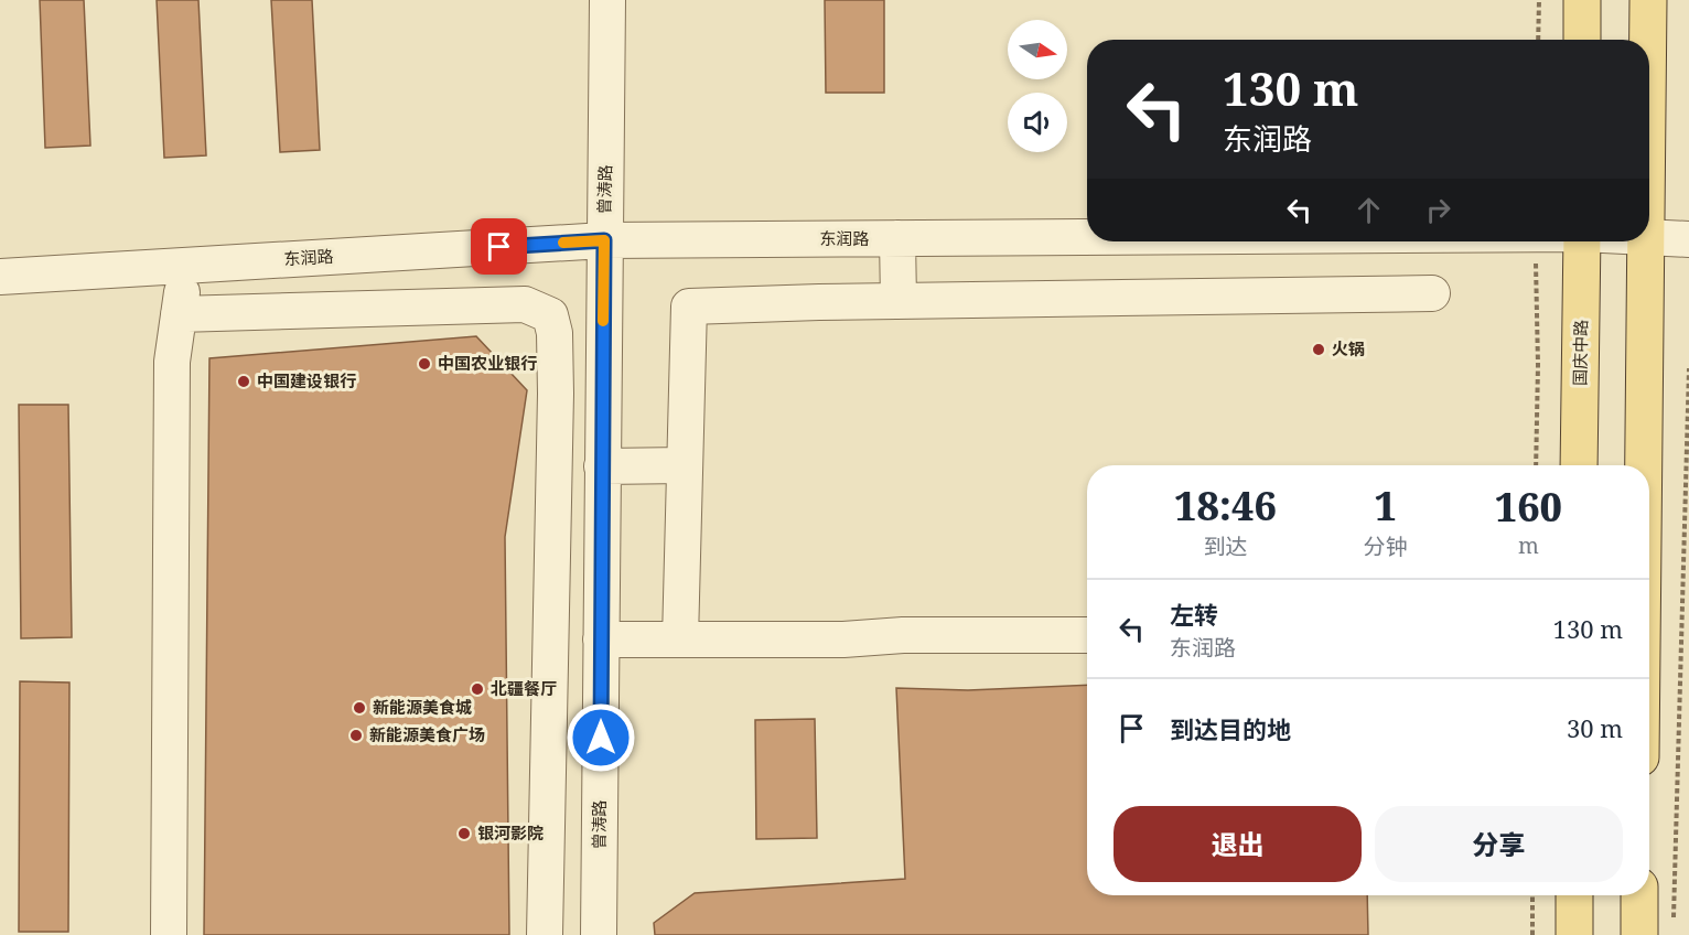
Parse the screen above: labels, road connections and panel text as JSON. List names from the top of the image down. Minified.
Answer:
{"streets":{"main road":["国庆中路"],"street":["曾涛路","东润路"]},"crossings":[["曾涛路","东润路"]],"places":["火锅","中国农业银行","中国建设银行","北疆餐厅","新能源美食城","新能源美食广场","银河影院"],"north":"right","page":{"turn":["130 m","东润路"],"eta":["18:46","到达","1","分钟","160","m"],"list":[{"name":"左转","note":"东润路","value":"130 m"},{"name":"到达目的地","value":"30 m"}],"buttons":["退出","分享"]}}
